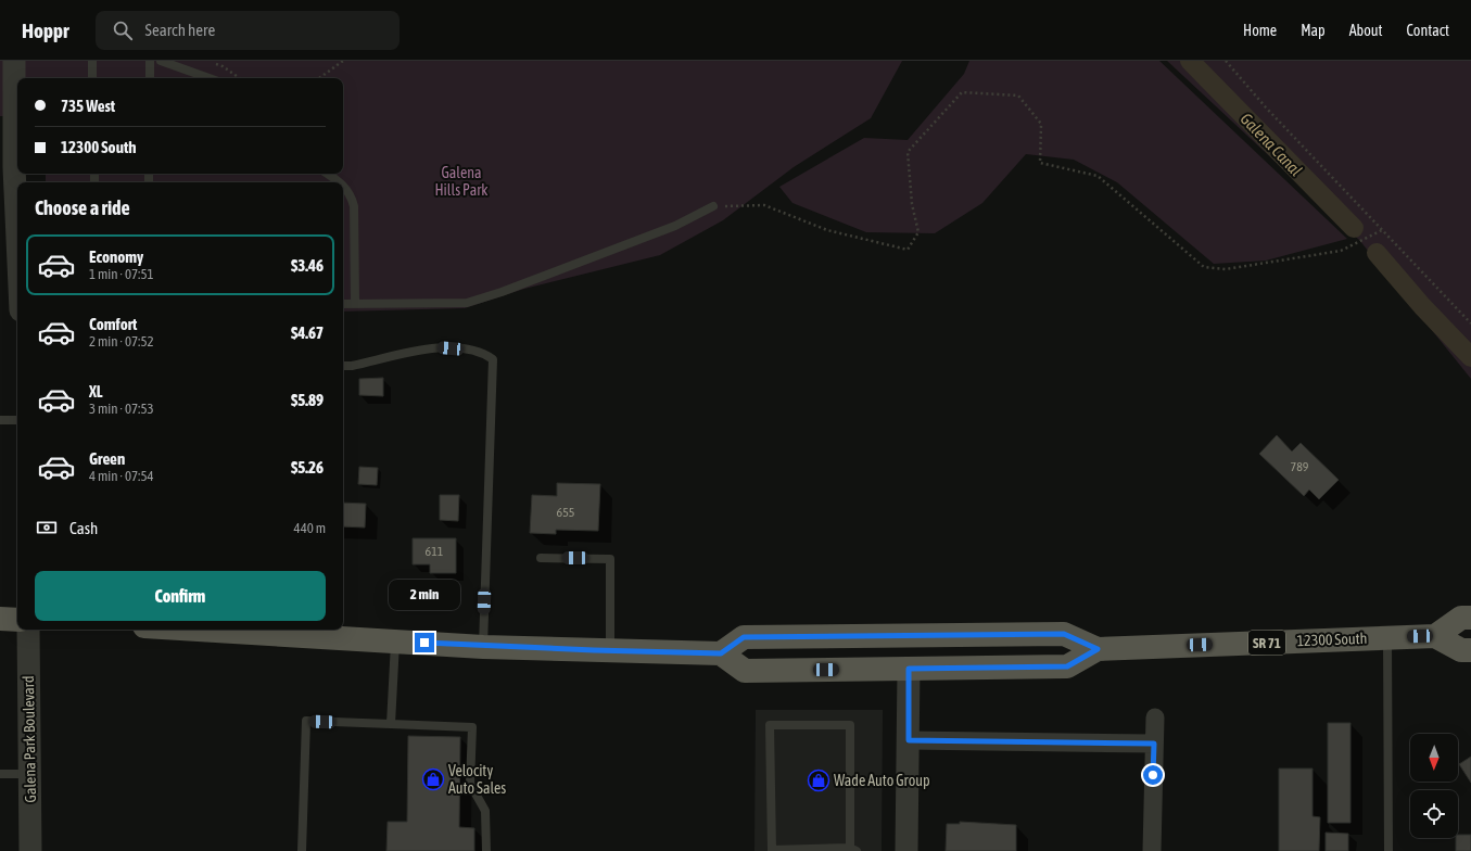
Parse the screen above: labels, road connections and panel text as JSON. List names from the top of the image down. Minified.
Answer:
{"streets":{"main road":["12300 South","SR 71"],"street":["Galena Park Boulevard"]},"crossings":[["12300 South","SR 71"]],"water":["Galena Canal"],"parks":["Galena Hills Park"],"places":{"shop":["Velocity Auto Sales","Wade Auto Group"]},"house_numbers":["789","655","611"],"north":"bottom","page":{"header":"Hoppr","search":"Search here","nav":["Home","Map","About","Contact"],"banner":["735 West","12300 South"],"heading":"Choose a ride","list":[{"name":"Economy","note":"1 min · 07:51","value":"$3.46"},{"name":"Comfort","note":"2 min · 07:52","value":"$4.67"},{"name":"XL","note":"3 min · 07:53","value":"$5.89"},{"name":"Green","note":"4 min · 07:54","value":"$5.26"}],"pay":["Cash","440 m"],"buttons":"Confirm","bubble":"2 min"}}
